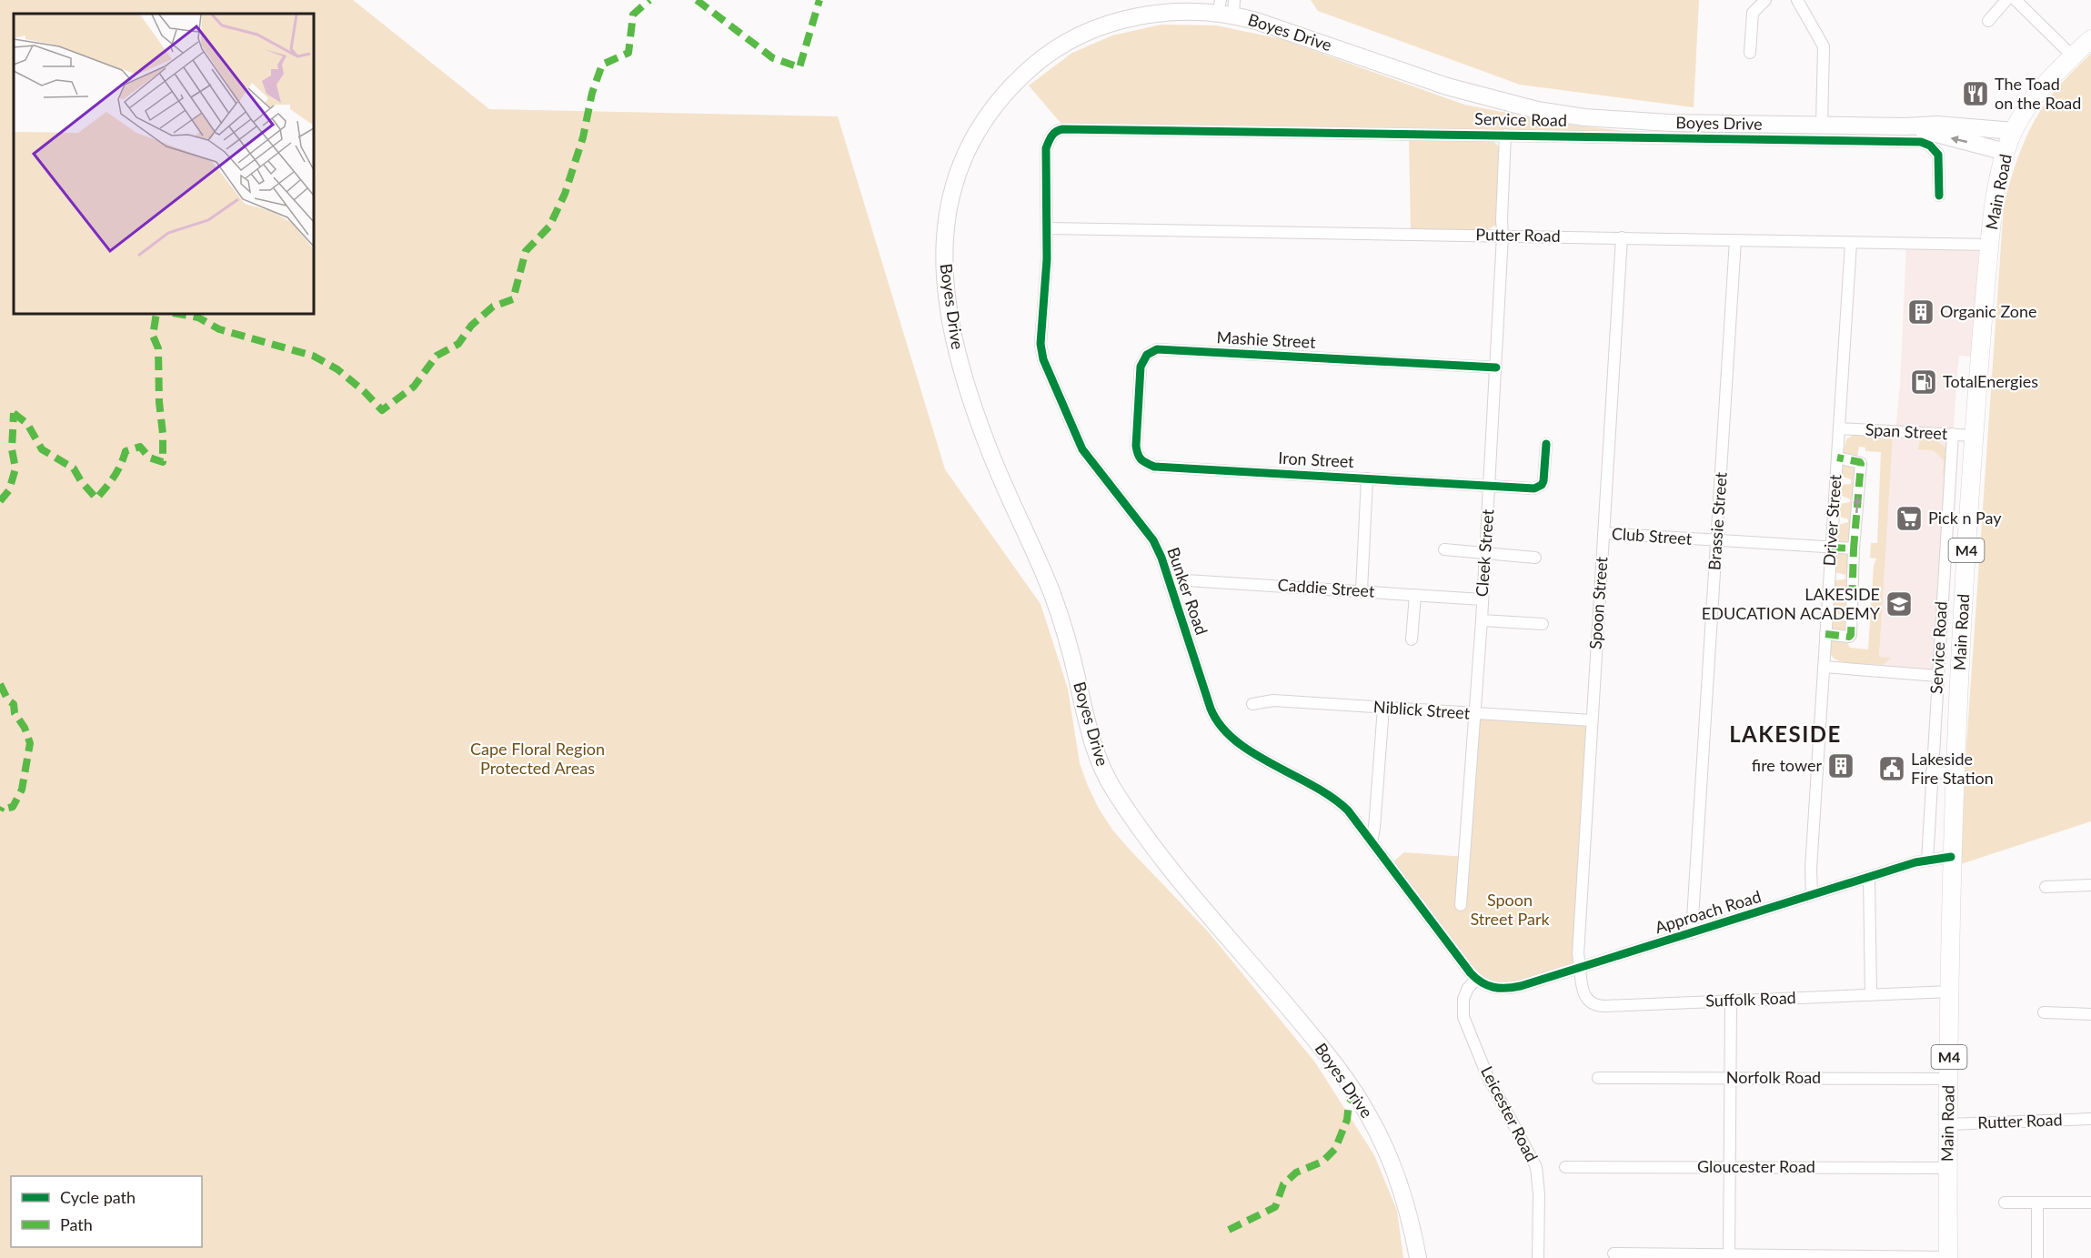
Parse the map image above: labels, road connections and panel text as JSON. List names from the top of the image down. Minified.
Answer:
{"streets":{"main road":["Boyes Drive","Main Road","M4"],"street":["Service Road","Putter Road","Mashie Street","Span Street","Iron Street","Driver Street","Brassie Street","Club Street","Cleek Street","Caddie Street","Bunker Road","Spoon Street","Niblick Street","Approach Road","Suffolk Road","Norfolk Road","Leicester Road","Rutter Road","Gloucester Road"]},"crossings":[["Boyes Drive","Service Road"],["Boyes Drive","Main Road"],["Service Road","Span Street"],["Service Road","Cleek Street"],["Service Road","Bunker Road"],["Service Road","Approach Road"],["Main Road","Putter Road"],["Main Road","Span Street"],["Main Road","Approach Road"],["Main Road","Suffolk Road"],["Main Road","Norfolk Road"],["Main Road","Rutter Road"],["Main Road","Gloucester Road"],["Putter Road","Driver Street"],["Putter Road","Brassie Street"],["Putter Road","Cleek Street"],["Putter Road","Bunker Road"],["Putter Road","Spoon Street"],["Mashie Street","Iron Street"],["Mashie Street","Cleek Street"],["Span Street","Driver Street"],["Iron Street","Cleek Street"],["Driver Street","Club Street"],["Driver Street","Approach Road"],["Brassie Street","Club Street"],["Brassie Street","Approach Road"],["Club Street","Spoon Street"],["Cleek Street","Caddie Street"],["Cleek Street","Niblick Street"],["Caddie Street","Bunker Road"],["Bunker Road","Approach Road"],["Bunker Road","Leicester Road"],["Spoon Street","Niblick Street"],["Spoon Street","Approach Road"],["Spoon Street","Suffolk Road"],["Approach Road","Suffolk Road"],["Approach Road","Leicester Road"]],"districts":["LAKESIDE"],"parks":["Cape Floral Region Protected Areas","Spoon Street Park"],"places":{"restaurant":["The Toad on the Road"],"building":["Organic Zone","fire tower"],"fuel station":["TotalEnergies"],"supermarket":["Pick n Pay"],"school or university":["LAKESIDE EDUCATION ACADEMY"],"public building":["Lakeside Fire Station"]},"legend":["Cycle path","Path"]}
